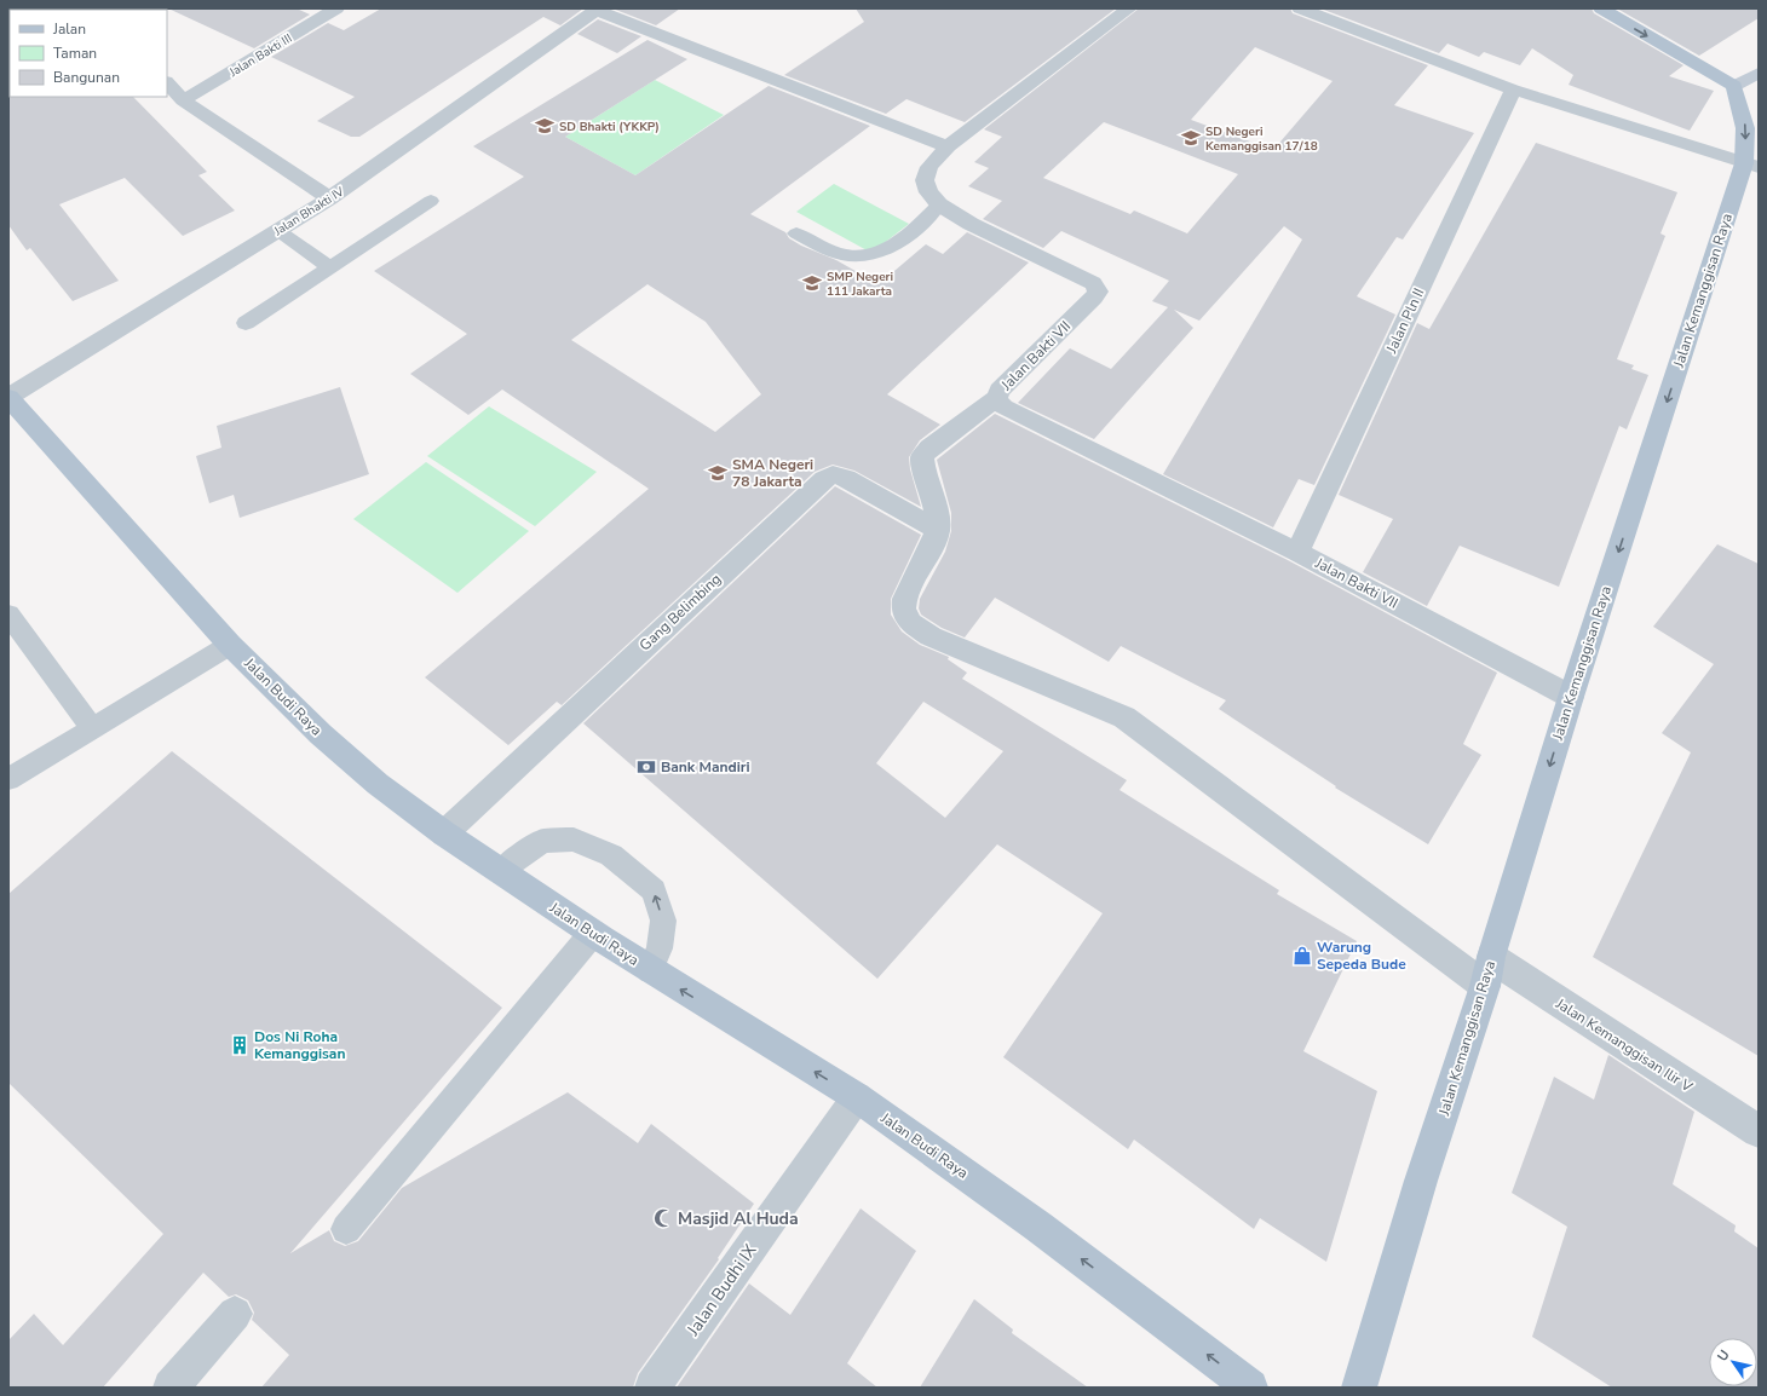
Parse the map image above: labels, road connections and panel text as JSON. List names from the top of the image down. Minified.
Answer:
{"streets":{"main road":["Jalan Kemanggisan Raya","Jalan Budi Raya"],"street":["Jalan Bakti III","Jalan Bhakti IV","Jalan Pln II","Jalan Bakti VII","Gang Belimbing","Jalan Kemanggisan Ilir V","Jalan Budhi IX"]},"crossings":[["Jalan Bhakti IV","Jalan Budi Raya"],["Jalan Kemanggisan Raya","Jalan Bakti VII"],["Jalan Kemanggisan Raya","Jalan Kemanggisan Ilir V"],["Jalan Pln II","Jalan Bakti VII"],["Gang Belimbing","Jalan Budi Raya"],["Jalan Budi Raya","Jalan Budhi IX"]],"one_way":["Jalan Kemanggisan Raya","Jalan Budi Raya"],"places":{"school or university":["SD Bhakti (YKKP)","SD Negeri Kemanggisan 17/18","SMP Negeri 111 Jakarta","SMA Negeri 78 Jakarta"],"bank":["Bank Mandiri"],"shop":["Warung Sepeda Bude"],"building":["Dos Ni Roha Kemanggisan"],"mosque":["Masjid Al Huda"]},"legend":["Jalan","Taman","Bangunan"],"north":"top left"}
